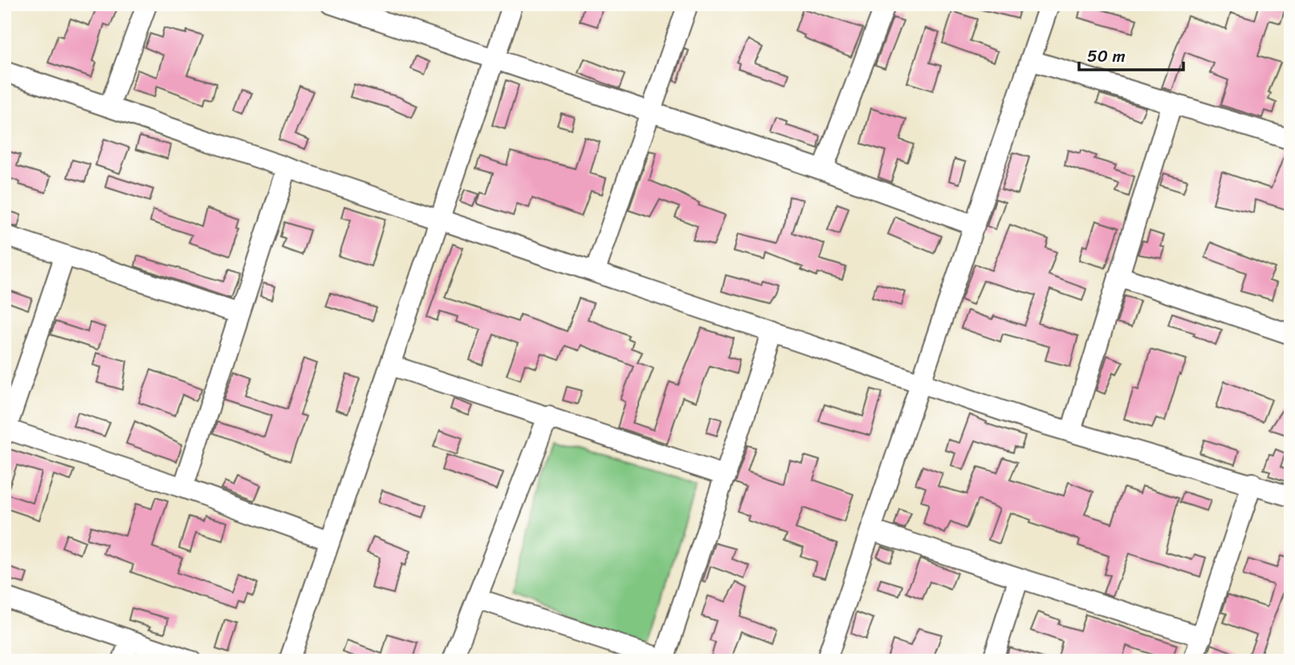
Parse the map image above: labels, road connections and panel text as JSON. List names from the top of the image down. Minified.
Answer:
{"scale_bar":"50 m"}
